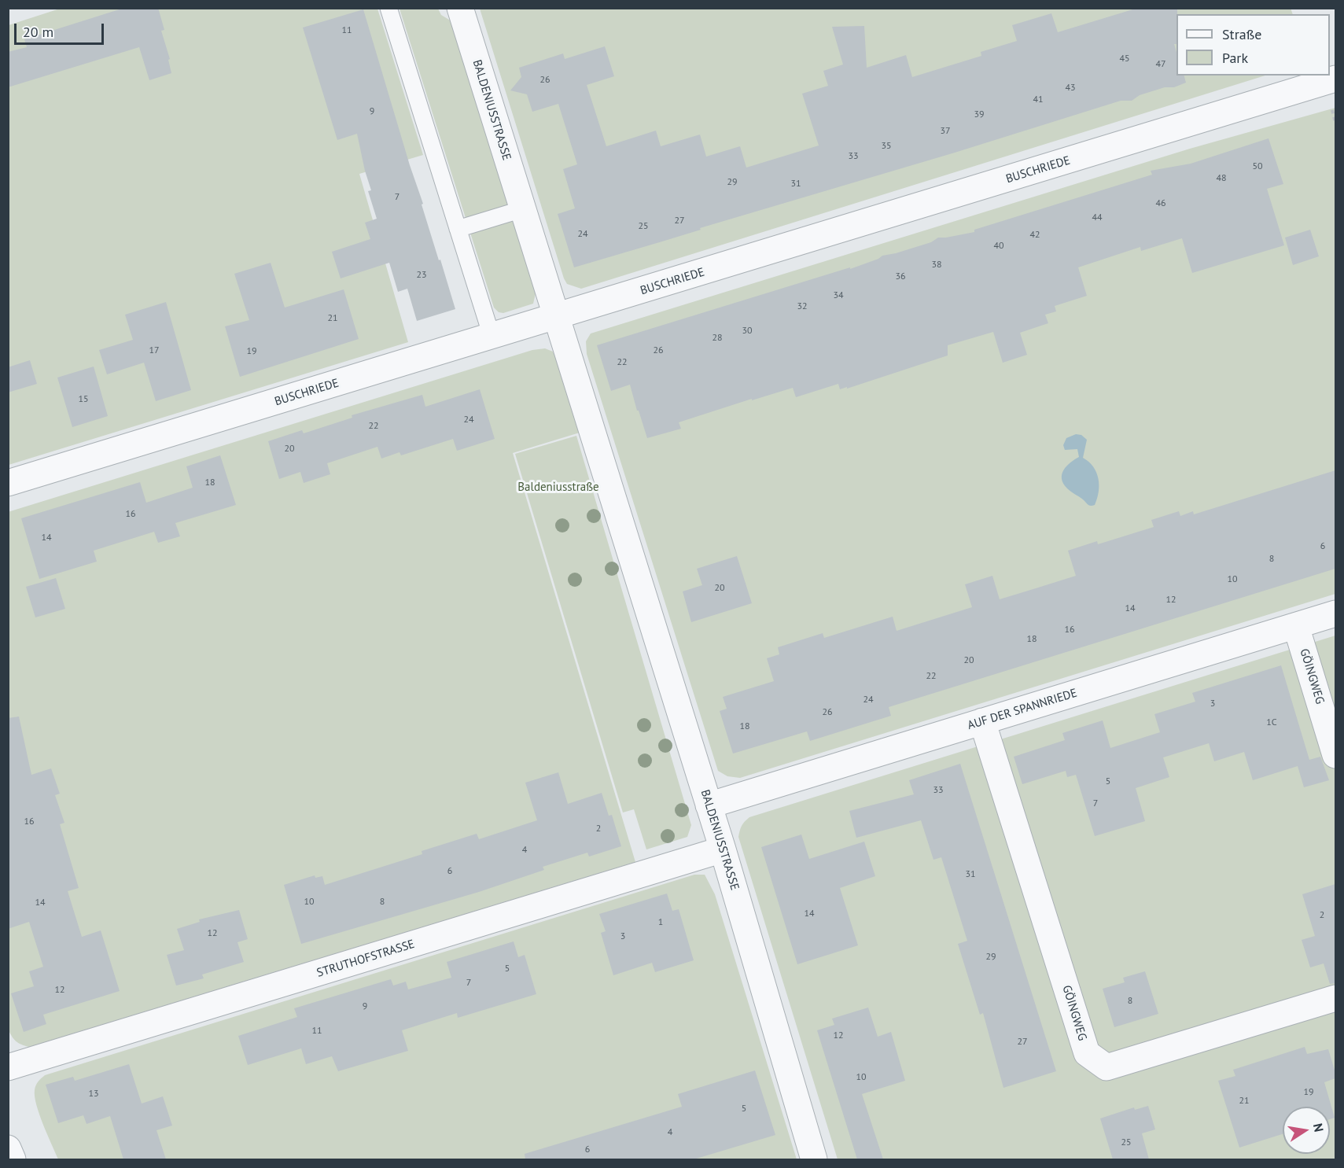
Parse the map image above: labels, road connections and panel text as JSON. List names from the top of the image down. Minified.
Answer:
{"streets":{"street":["BALDENIUSSTRASSE","BUSCHRIEDE","GÖINGWEG","AUF DER SPANNRIEDE","STRUTHOFSTRASSE"]},"crossings":[["BALDENIUSSTRASSE","BUSCHRIEDE"],["BALDENIUSSTRASSE","AUF DER SPANNRIEDE"],["BALDENIUSSTRASSE","STRUTHOFSTRASSE"],["GÖINGWEG","AUF DER SPANNRIEDE"]],"parks":["Baldeniusstraße"],"house_numbers":["11","45","47","26","43","41","9","39","37","35","33","50","48","29","31","7","46","44","27","25","24","42","40","38","23","36","34","32","21","30","28","17","26","19","22","15","24","22","20","18","16","14","6","8","10","20","12","14","16","18","20","22","24","3","26","1C","18","5","33","7","16","2","4","6","31","10","8","14","14","2","1","12","3","29","5","7","12","8","9","11","12","27","10","19","13","21","5","4","25","6"],"legend":["Straße","Park"],"scale_bar":"20 m","north":"right"}
